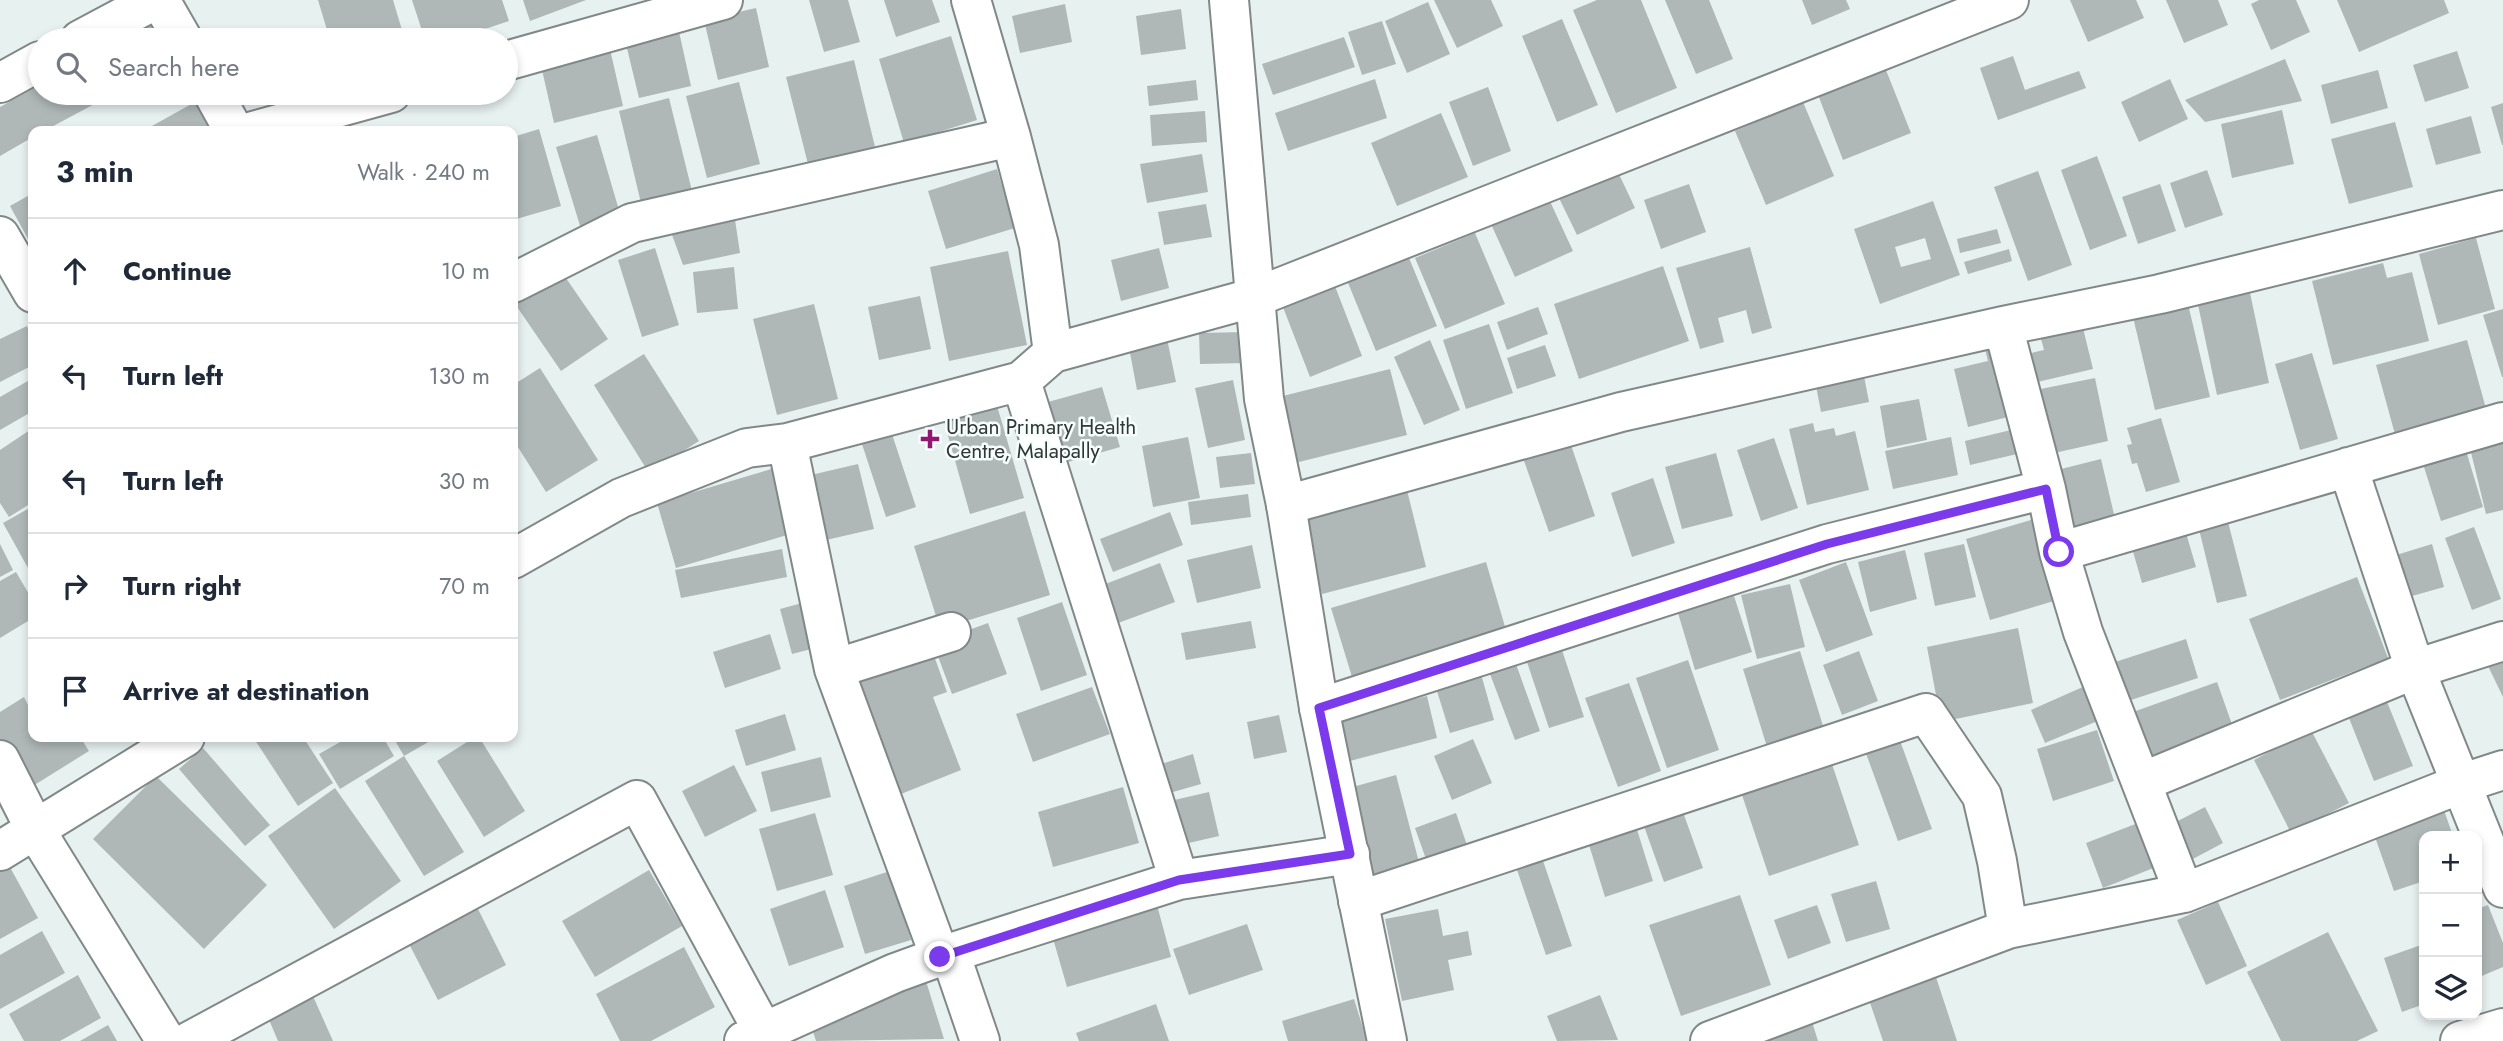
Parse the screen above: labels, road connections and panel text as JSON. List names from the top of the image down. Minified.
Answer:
{"places":{"health":["Urban Primary Health Centre, Malapally"]},"page":{"search":"Search here","heading":["3 min","Walk · 240 m"],"list":[["Continue","10 m"],["Turn left","130 m"],["Turn left","30 m"],["Turn right","70 m"],"Arrive at destination"],"map_buttons":["+","−"]}}
